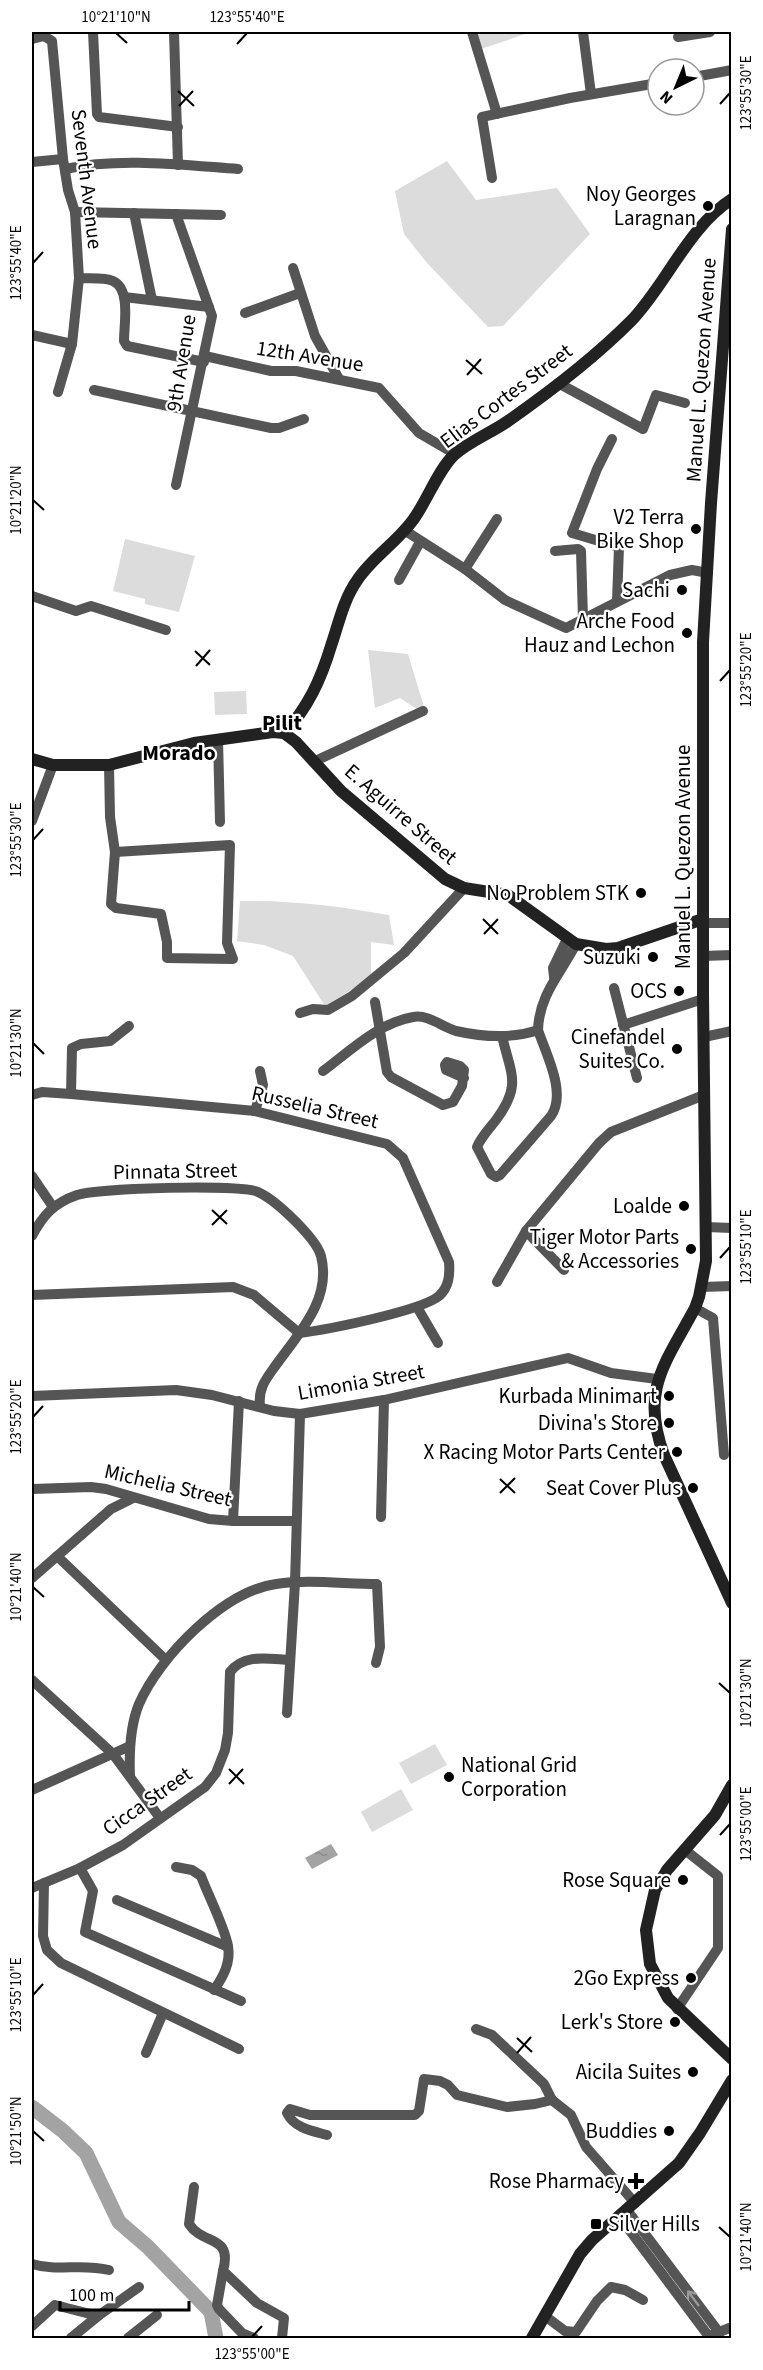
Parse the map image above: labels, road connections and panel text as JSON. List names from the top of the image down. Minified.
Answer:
{"streets":{"main road":["Manuel L. Quezon Avenue","Elias Cortes Street","E. Aguirre Street"],"street":["Seventh Avenue","12th Avenue","9th Avenue","Russelia Street","Pinnata Street","Limonia Street","Michelia Street","Cicca Street"]},"crossings":[["12th Avenue","9th Avenue"],["12th Avenue","Elias Cortes Street"],["Manuel L. Quezon Avenue","E. Aguirre Street"],["Manuel L. Quezon Avenue","Limonia Street"],["Elias Cortes Street","E. Aguirre Street"],["Russelia Street","Pinnata Street"],["Pinnata Street","Limonia Street"]],"districts":["Pilit","Morado"],"places":{"other":["Noy Georges Laragnan","V2 Terra Bike Shop","Sachi","Arche Food Hauz and Lechon","No Problem STK","Suzuki","OCS","Cinefandel Suites Co.","Loalde","Tiger Motor Parts & Accessories","Kurbada Minimart","Divina's Store","X Racing Motor Parts Center","Seat Cover Plus","National Grid Corporation","Rose Square","2Go Express","Lerk's Store","Aicila Suites","Buddies"],"health":["Rose Pharmacy"],"transit":["Silver Hills"]},"scale_bar":"100 m","north":"bottom left","coordinates":["10°21'10\"N","123°55'40\"E","123°55'30\"E","10°21'20\"N","123°55'20\"E","10°21'30\"N","123°55'10\"E","10°21'40\"N","123°55'00\"E","10°21'50\"N"]}
